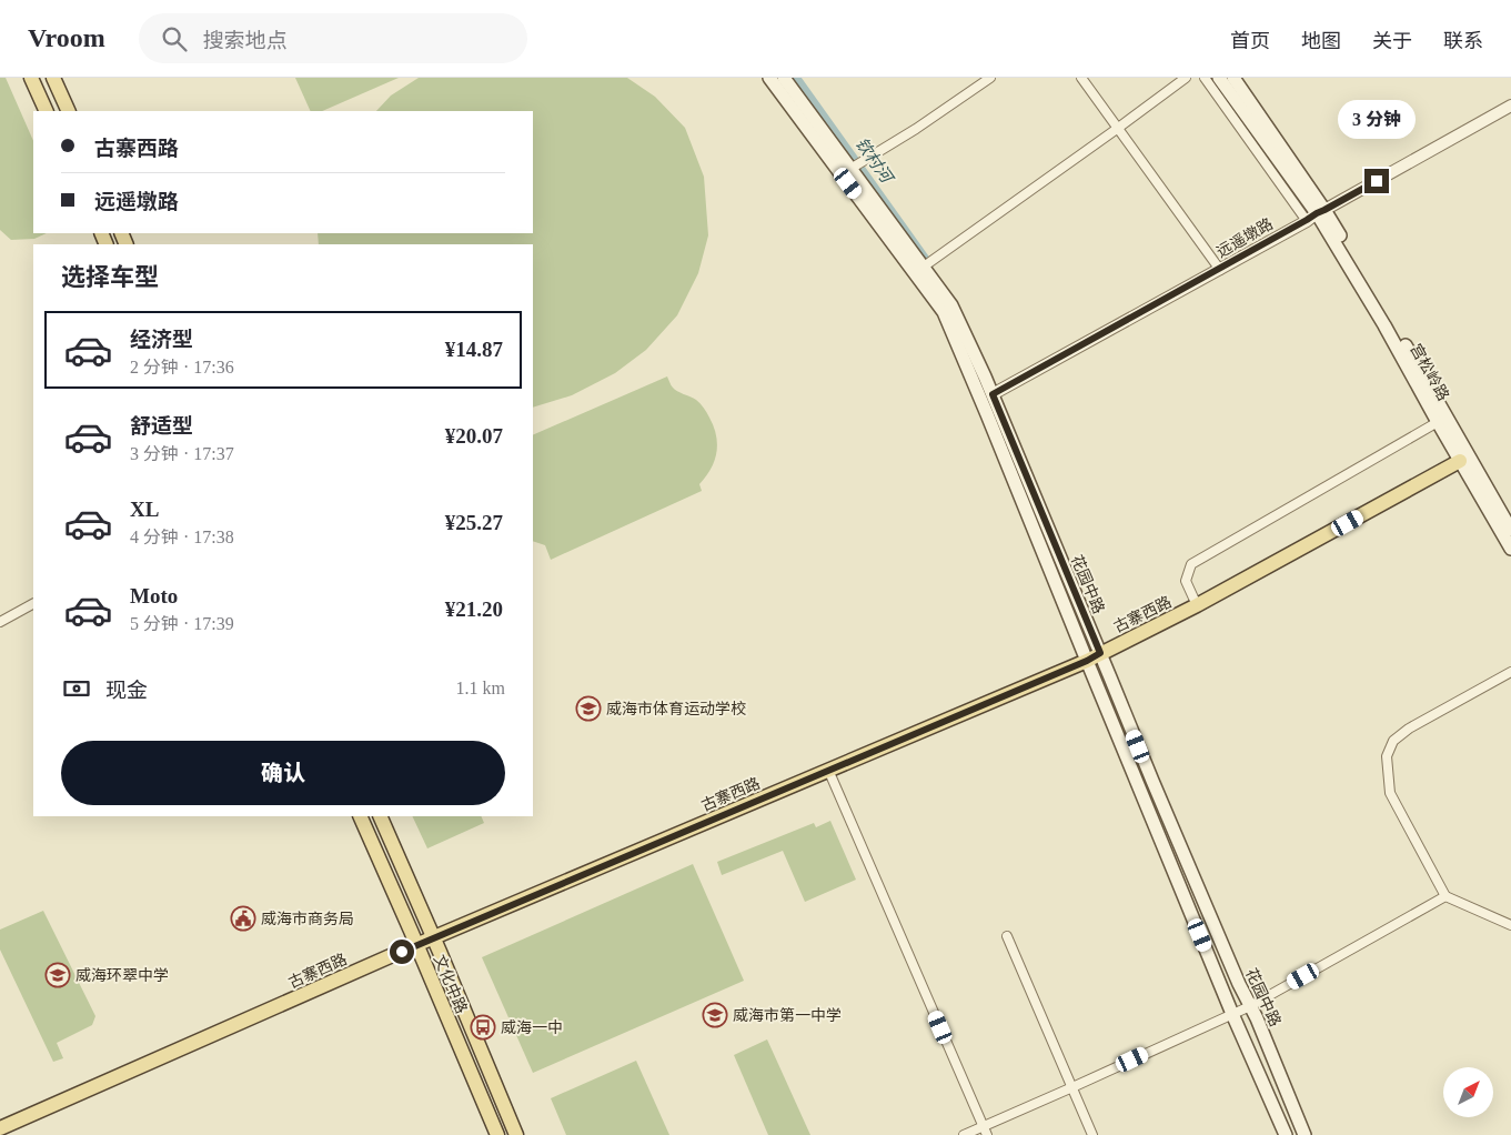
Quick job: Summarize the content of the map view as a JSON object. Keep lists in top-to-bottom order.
{
  "streets": {
    "main road": [
      "宫松岭路",
      "花园中路",
      "古寨西路",
      "文化中路"
    ],
    "street": ["远遥墩路"]
  },
  "crossings": [
    ["远遥墩路", "宫松岭路"],
    ["远遥墩路", "花园中路"],
    ["宫松岭路", "古寨西路"],
    ["花园中路", "古寨西路"],
    ["古寨西路", "文化中路"]
  ],
  "water": ["钦村河"],
  "places": {
    "school or university": ["威海市体育运动学校", "威海环翠中学", "威海市第一中学"],
    "public building": ["威海市商务局"],
    "bus stop": ["威海一中"]
  },
  "north": "top right",
  "page": {
    "header": "Vroom",
    "search": "搜索地点",
    "nav": [
      "首页",
      "地图",
      "关于",
      "联系"
    ],
    "bubble": "3 分钟",
    "banner": ["古寨西路", "远遥墩路"],
    "heading": "选择车型",
    "list": [
      {
        "name": "经济型",
        "note": "2 分钟 · 17:36",
        "value": "¥14.87"
      },
      {
        "name": "舒适型",
        "note": "3 分钟 · 17:37",
        "value": "¥20.07"
      },
      {
        "name": "XL",
        "note": "4 分钟 · 17:38",
        "value": "¥25.27"
      },
      {
        "name": "Moto",
        "note": "5 分钟 · 17:39",
        "value": "¥21.20"
      }
    ],
    "pay": ["现金", "1.1 km"],
    "buttons": "确认"
  }
}
